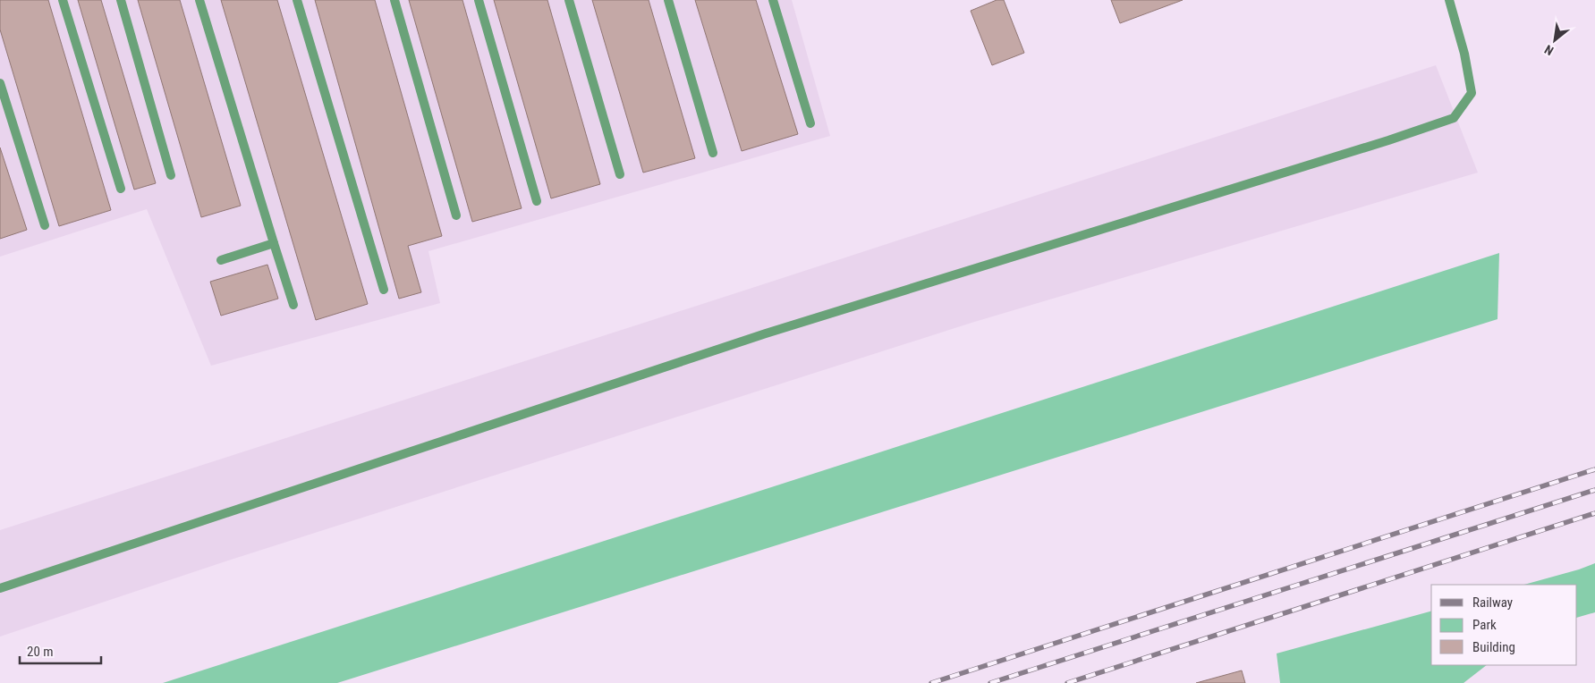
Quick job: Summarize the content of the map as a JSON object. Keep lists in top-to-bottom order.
{
  "legend": ["Railway", "Park", "Building"],
  "scale_bar": "20 m",
  "north": "bottom left"
}
